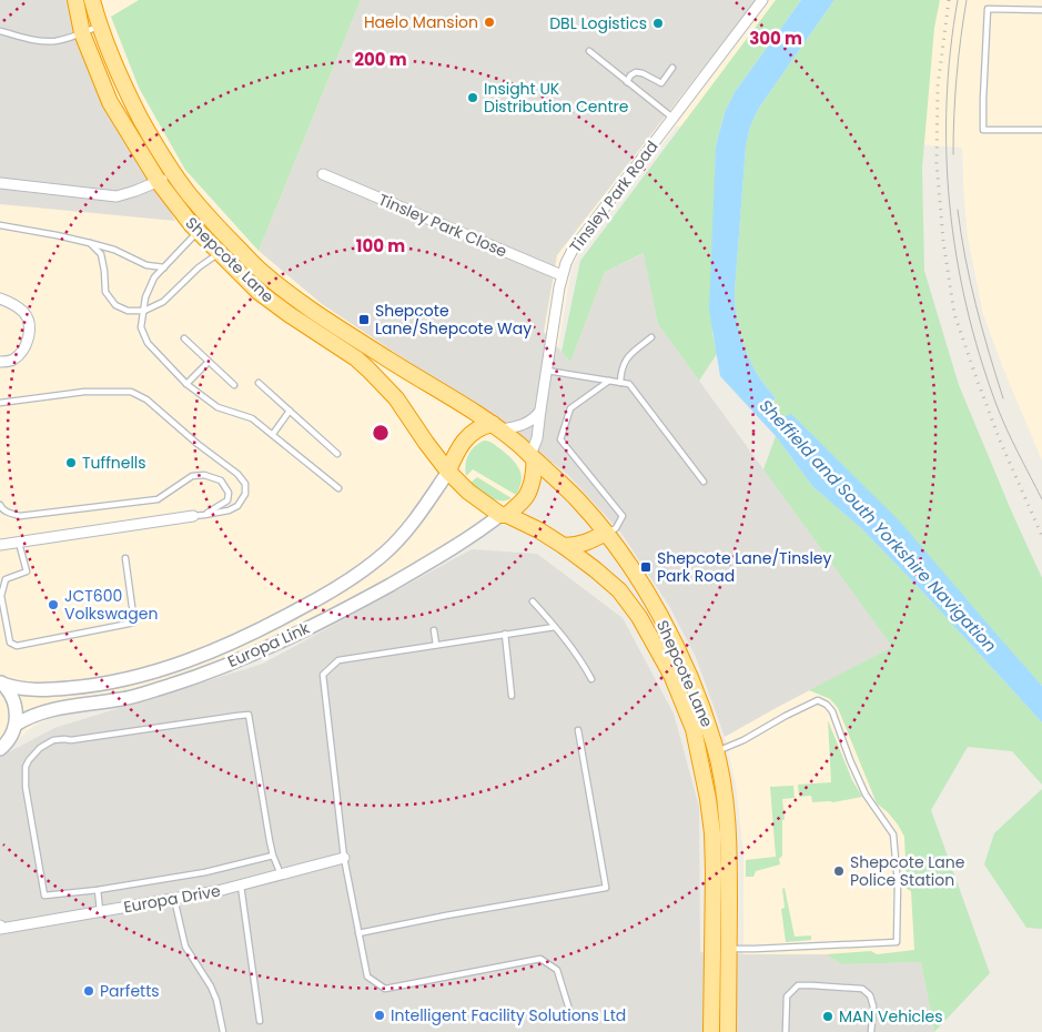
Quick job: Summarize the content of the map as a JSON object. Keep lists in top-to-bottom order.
{
  "streets": {
    "highway": ["Shepcote Lane"],
    "street": [
      "Tinsley Park Road",
      "Tinsley Park Close",
      "Europa Link",
      "Europa Drive"
    ]
  },
  "crossings": [
    ["Tinsley Park Road", "Tinsley Park Close"],
    ["Tinsley Park Road", "Shepcote Lane"],
    ["Tinsley Park Road", "Europa Link"],
    ["Shepcote Lane", "Europa Link"]
  ],
  "water": ["Sheffield and South Yorkshire Navigation"],
  "places": {
    "other": [
      "Haelo Mansion",
      "DBL Logistics",
      "Insight UK Distribution Centre",
      "Tuffnells",
      "JCT600 Volkswagen",
      "Shepcote Lane Police Station",
      "Parfetts",
      "Intelligent Facility Solutions Ltd",
      "MAN Vehicles"
    ],
    "transit": ["Shepcote Lane/Shepcote Way", "Shepcote Lane/Tinsley Park Road"]
  },
  "rings": ["300 m", "200 m", "100 m"]
}
